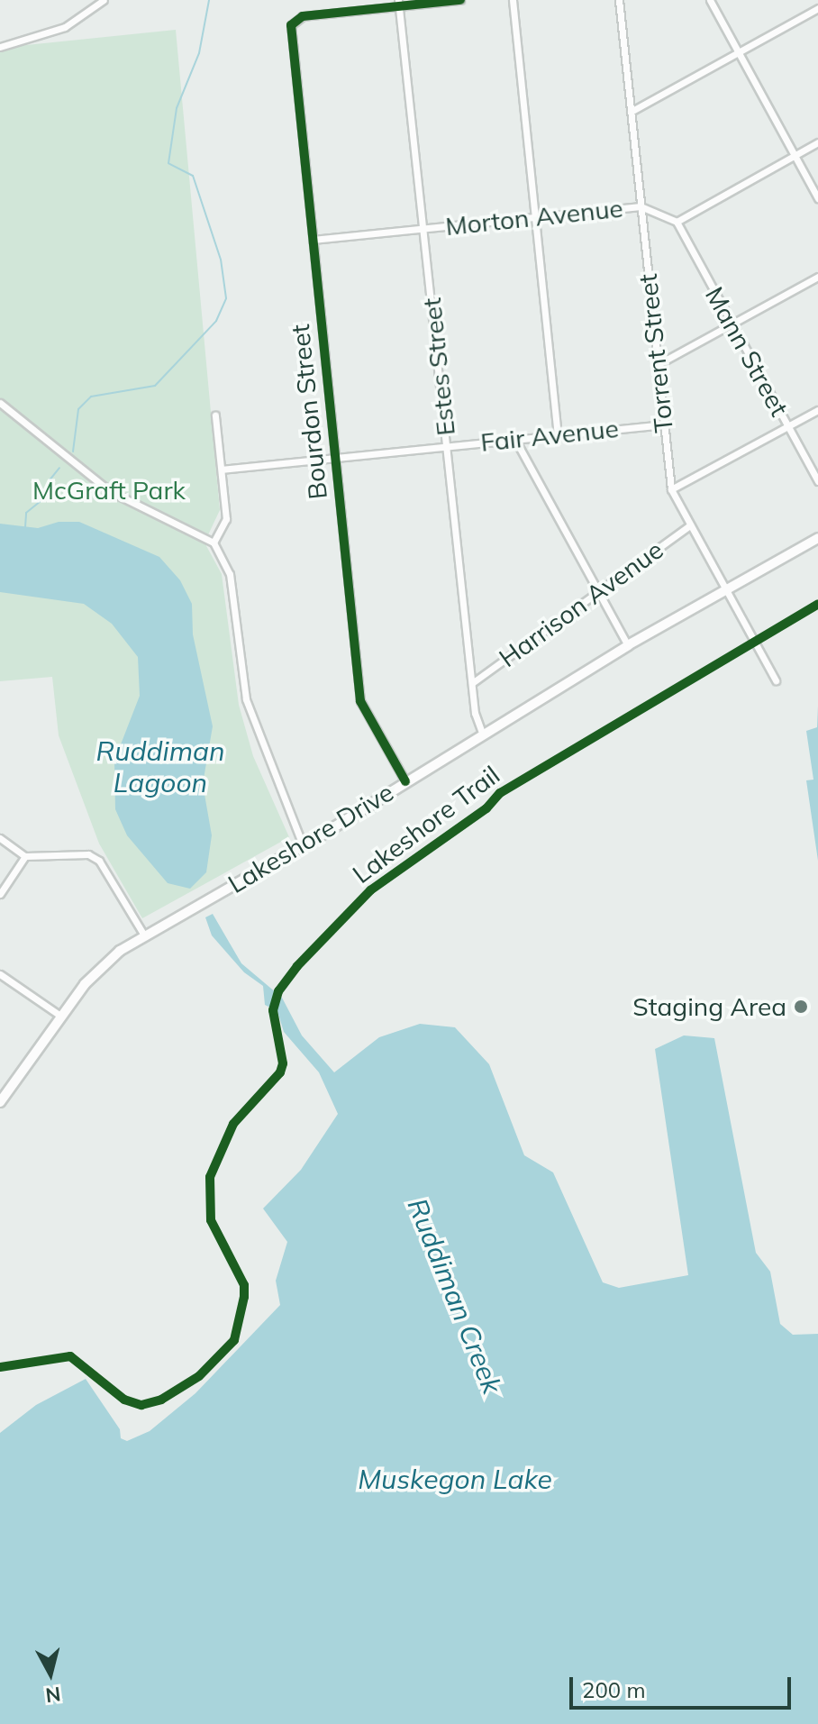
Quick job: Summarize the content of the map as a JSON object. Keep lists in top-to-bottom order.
{
  "streets": {
    "main road": ["Lakeshore Drive"],
    "street": [
      "Morton Avenue",
      "Mann Street",
      "Torrent Street",
      "Estes Street",
      "Bourdon Street",
      "Fair Avenue",
      "Harrison Avenue"
    ],
    "cycle path": ["Lakeshore Trail"]
  },
  "crossings": [
    ["Morton Avenue", "Mann Street"],
    ["Morton Avenue", "Torrent Street"],
    ["Morton Avenue", "Estes Street"],
    ["Morton Avenue", "Bourdon Street"],
    ["Torrent Street", "Fair Avenue"],
    ["Torrent Street", "Harrison Avenue"],
    ["Torrent Street", "Lakeshore Drive"],
    ["Estes Street", "Bourdon Street"],
    ["Estes Street", "Fair Avenue"],
    ["Estes Street", "Harrison Avenue"],
    ["Estes Street", "Lakeshore Drive"],
    ["Bourdon Street", "Fair Avenue"],
    ["Bourdon Street", "Lakeshore Drive"]
  ],
  "water": ["Ruddiman Lagoon", "Ruddiman Creek", "Muskegon Lake"],
  "parks": ["McGraft Park"],
  "places": ["Staging Area"],
  "scale_bar": "200 m",
  "north": "bottom"
}
